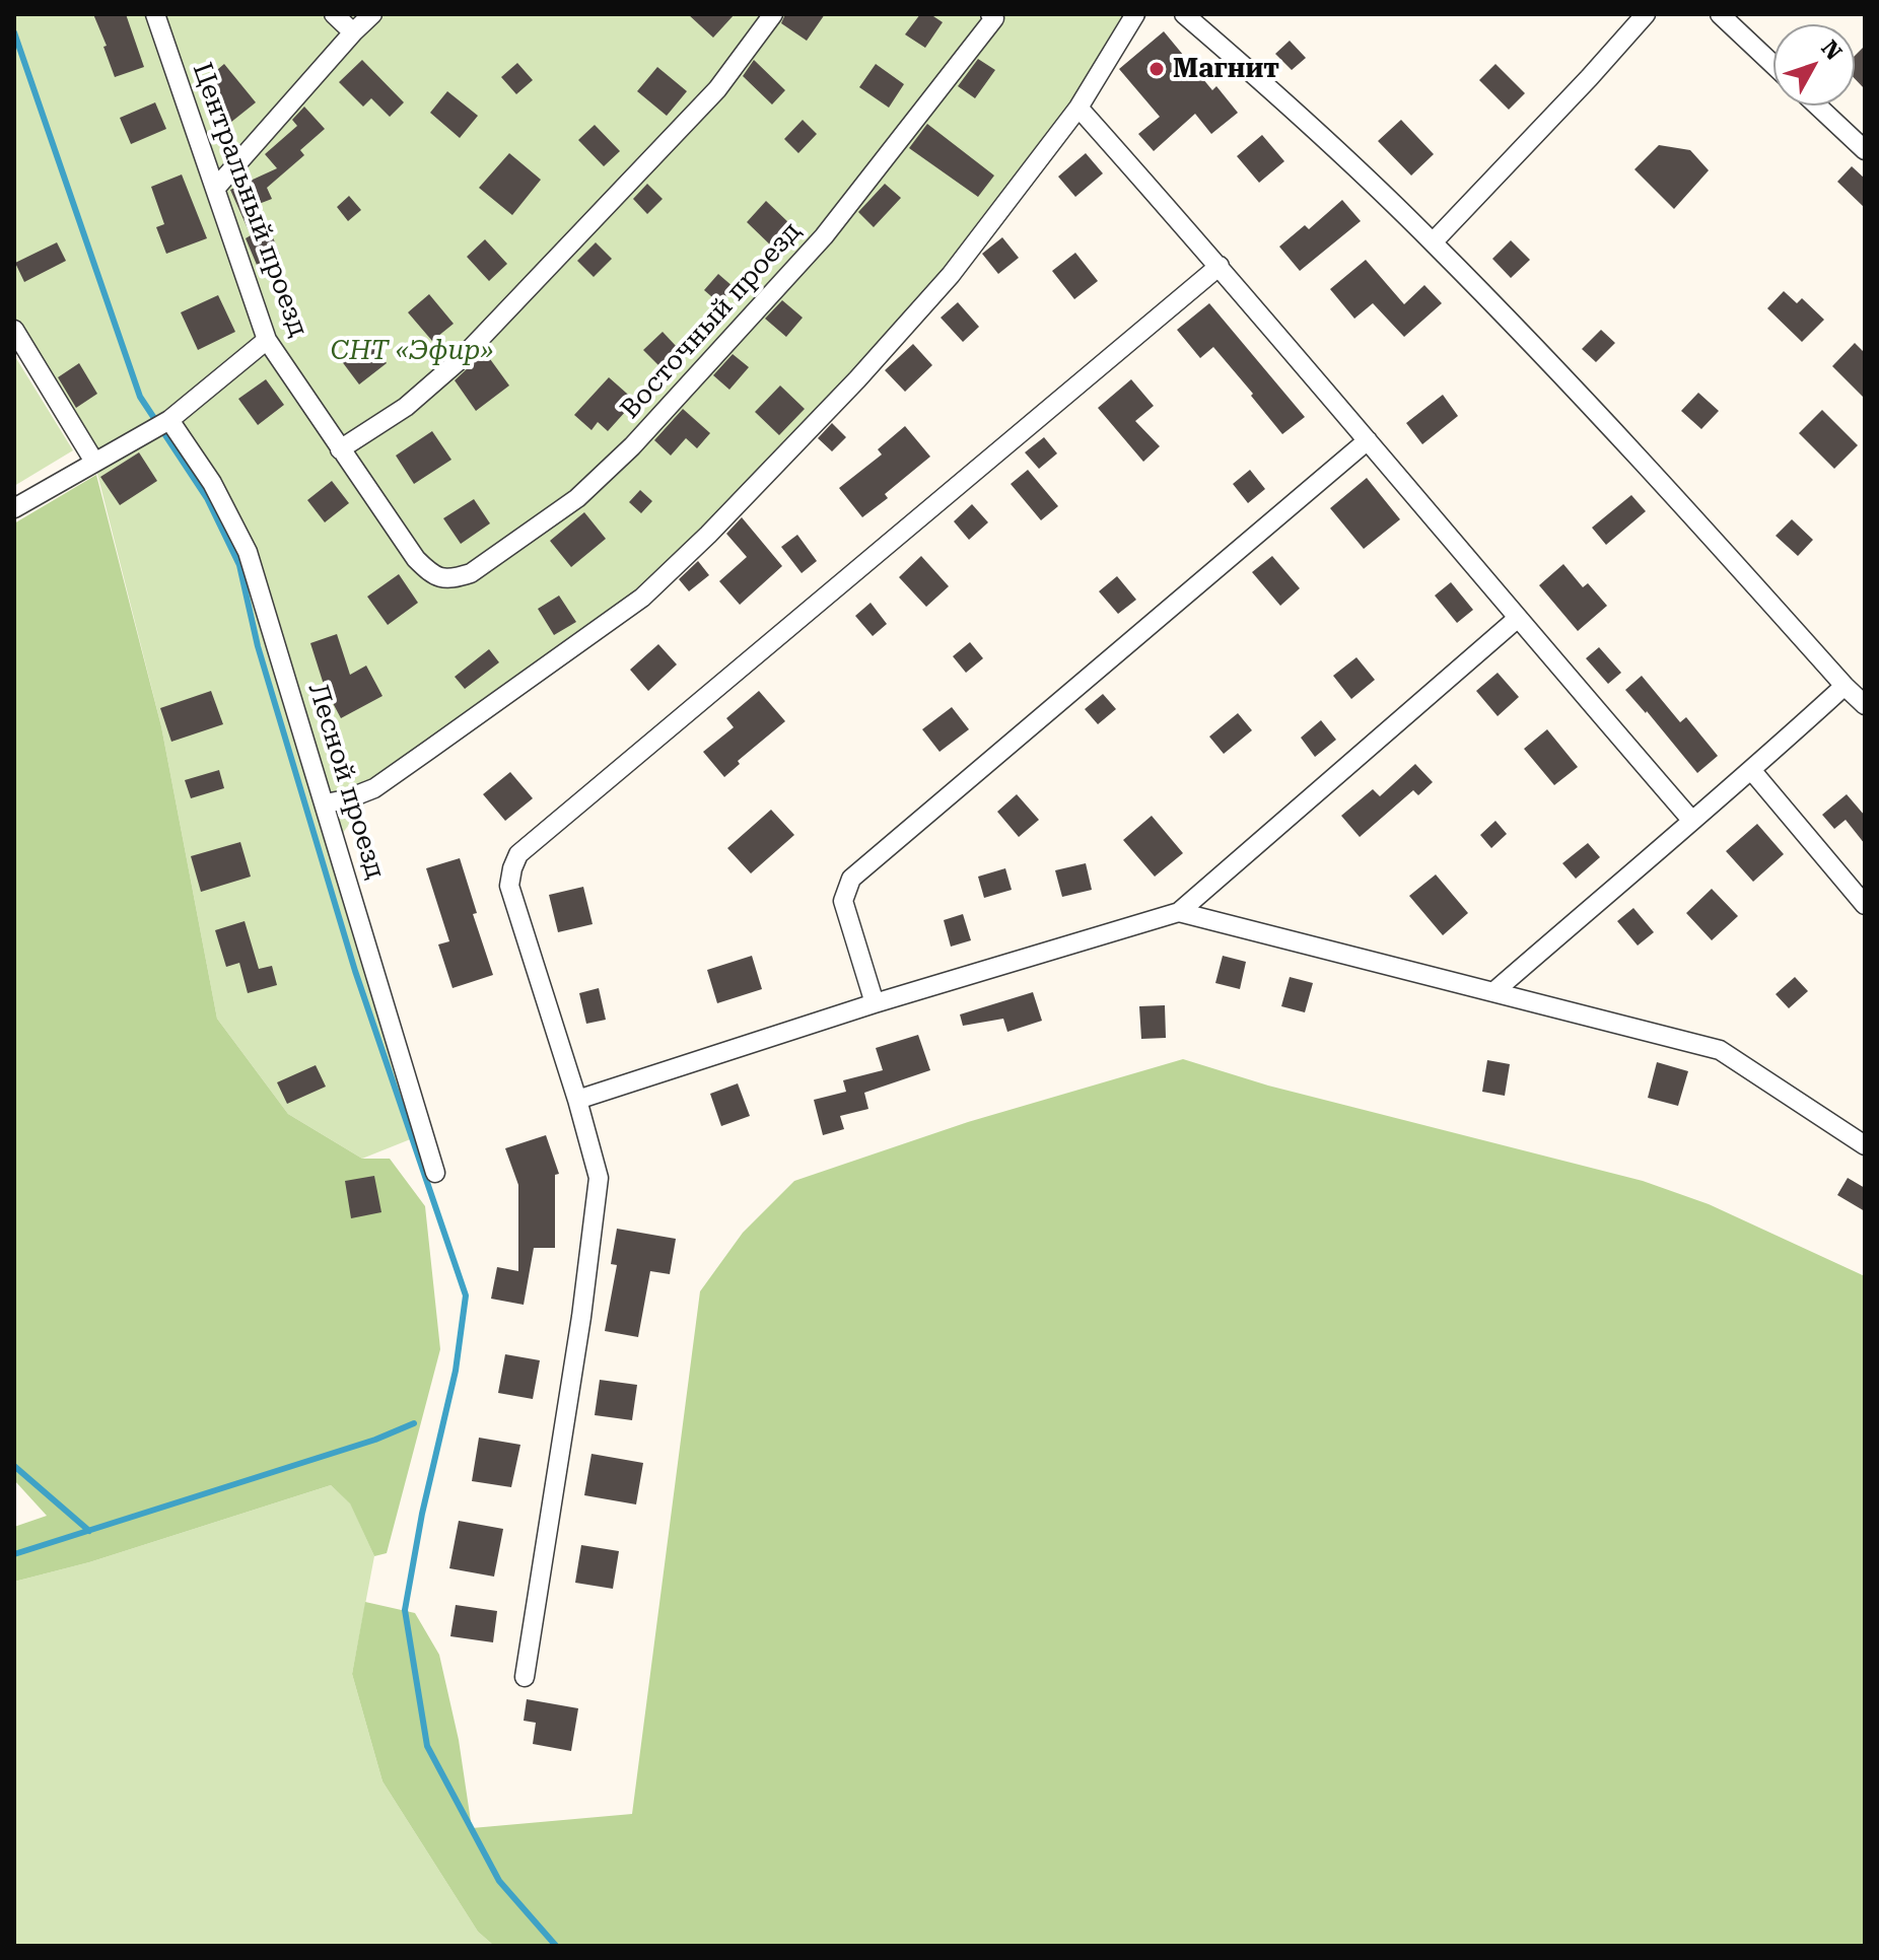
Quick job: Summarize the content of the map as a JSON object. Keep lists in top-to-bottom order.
{
  "streets": {
    "street": ["Центральный проезд", "Восточный проезд", "Лесной проезд"]
  },
  "crossings": [
    ["Центральный проезд", "Восточный проезд"]
  ],
  "parks": ["СНТ «Эфир»"],
  "places": ["Магнит"],
  "north": "top right"
}
